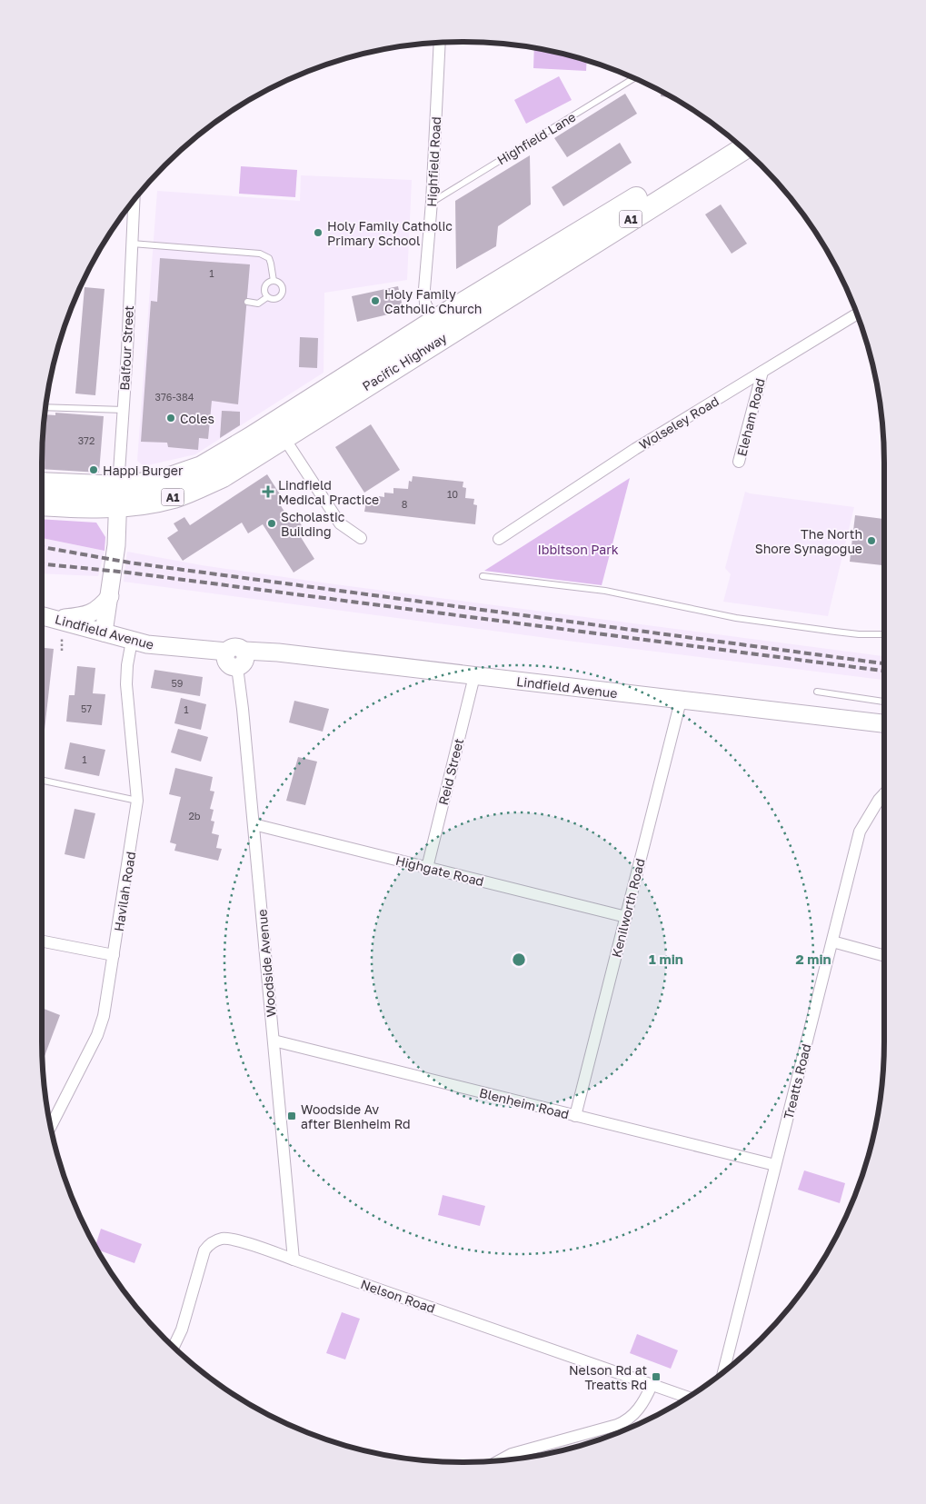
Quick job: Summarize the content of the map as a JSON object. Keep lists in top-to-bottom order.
{
  "streets": {
    "highway": ["A1", "Pacific Highway"],
    "street": [
      "Highfield Road",
      "Balfour Street",
      "Eleham Road",
      "Wolseley Road",
      "Lindfield Avenue",
      "Reid Street",
      "Highgate Road",
      "Havilah Road",
      "Kenilworth Road",
      "Woodside Avenue",
      "Treatts Road",
      "Blenheim Road",
      "Nelson Road"
    ],
    "lane": ["Highfield Lane"]
  },
  "crossings": [
    ["Highfield Lane", "Highfield Road"],
    ["Highfield Road", "Pacific Highway"],
    ["Balfour Street", "Pacific Highway"],
    ["Eleham Road", "Wolseley Road"],
    ["Lindfield Avenue", "Reid Street"],
    ["Lindfield Avenue", "Havilah Road"],
    ["Lindfield Avenue", "Kenilworth Road"],
    ["Lindfield Avenue", "Woodside Avenue"],
    ["Reid Street", "Highgate Road"],
    ["Highgate Road", "Kenilworth Road"],
    ["Highgate Road", "Woodside Avenue"],
    ["Kenilworth Road", "Blenheim Road"],
    ["Woodside Avenue", "Blenheim Road"],
    ["Woodside Avenue", "Nelson Road"],
    ["Treatts Road", "Blenheim Road"]
  ],
  "parks": ["Ibbitson Park"],
  "places": {
    "other": [
      "Holy Family Catholic Primary School",
      "Holy Family Catholic Church",
      "Coles",
      "Happi Burger",
      "Scholastic Building",
      "The North Shore Synagogue"
    ],
    "health": ["Lindfield Medical Practice"],
    "transit": ["Woodside Av after Blenheim Rd", "Nelson Rd at Treatts Rd"]
  },
  "house_numbers": [
    "1",
    "376-384",
    "372",
    "10",
    "8",
    "59",
    "57",
    "1",
    "1",
    "2b"
  ],
  "rings": ["1 min", "2 min"]
}
